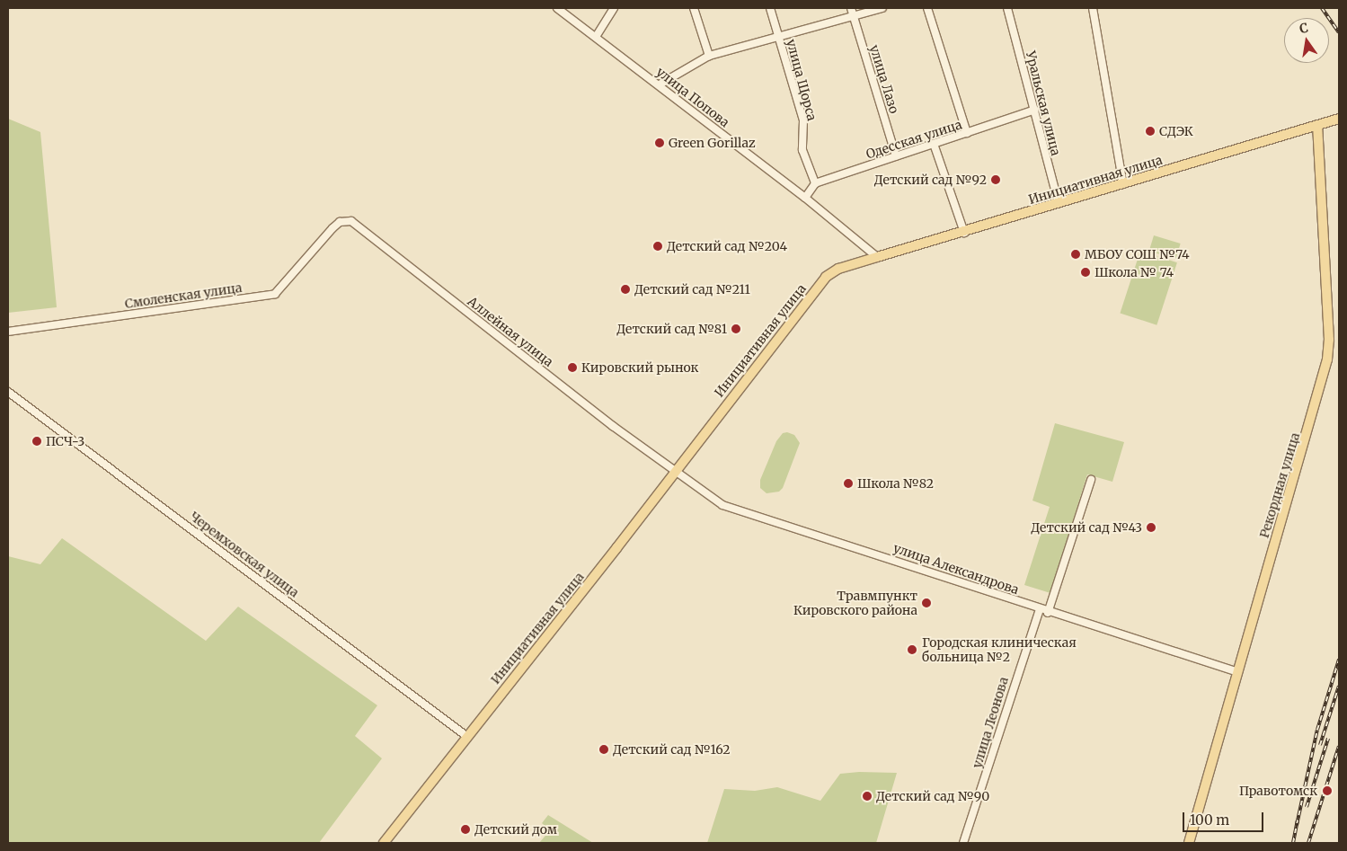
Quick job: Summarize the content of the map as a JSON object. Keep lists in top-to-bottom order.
{
  "streets": {
    "main road": ["Инициативная улица", "Рекордная улица"],
    "street": [
      "улица Лазо",
      "улица Щорса",
      "улица Попова",
      "Уральская улица",
      "Одесская улица",
      "Смоленская улица",
      "Аллейная улица",
      "Черемховская улица",
      "улица Александрова",
      "улица Леонова"
    ]
  },
  "crossings": [
    ["улица Лазо", "Одесская улица"],
    ["улица Щорса", "Одесская улица"],
    ["улица Попова", "Инициативная улица"],
    ["Уральская улица", "Одесская улица"],
    ["Уральская улица", "Инициативная улица"],
    ["Инициативная улица", "Аллейная улица"],
    ["Инициативная улица", "Рекордная улица"],
    ["Инициативная улица", "Черемховская улица"],
    ["Инициативная улица", "улица Александрова"],
    ["Смоленская улица", "Аллейная улица"],
    ["Аллейная улица", "улица Александрова"],
    ["Рекордная улица", "улица Александрова"],
    ["улица Александрова", "улица Леонова"]
  ],
  "places": [
    "СДЭК",
    "Green Gorillaz",
    "Детский сад №92",
    "Детский сад №204",
    "МБОУ СОШ №74",
    "Школа № 74",
    "Детский сад №211",
    "Детский сад №81",
    "Кировский рынок",
    "ПСЧ-3",
    "Школа №82",
    "Детский сад №43",
    "Травмпункт Кировского района",
    "Городская клиническая больница №2",
    "Детский сад №162",
    "Правотомск",
    "Детский сад №90",
    "Детский дом"
  ],
  "scale_bar": "100 m",
  "north": "top"
}
